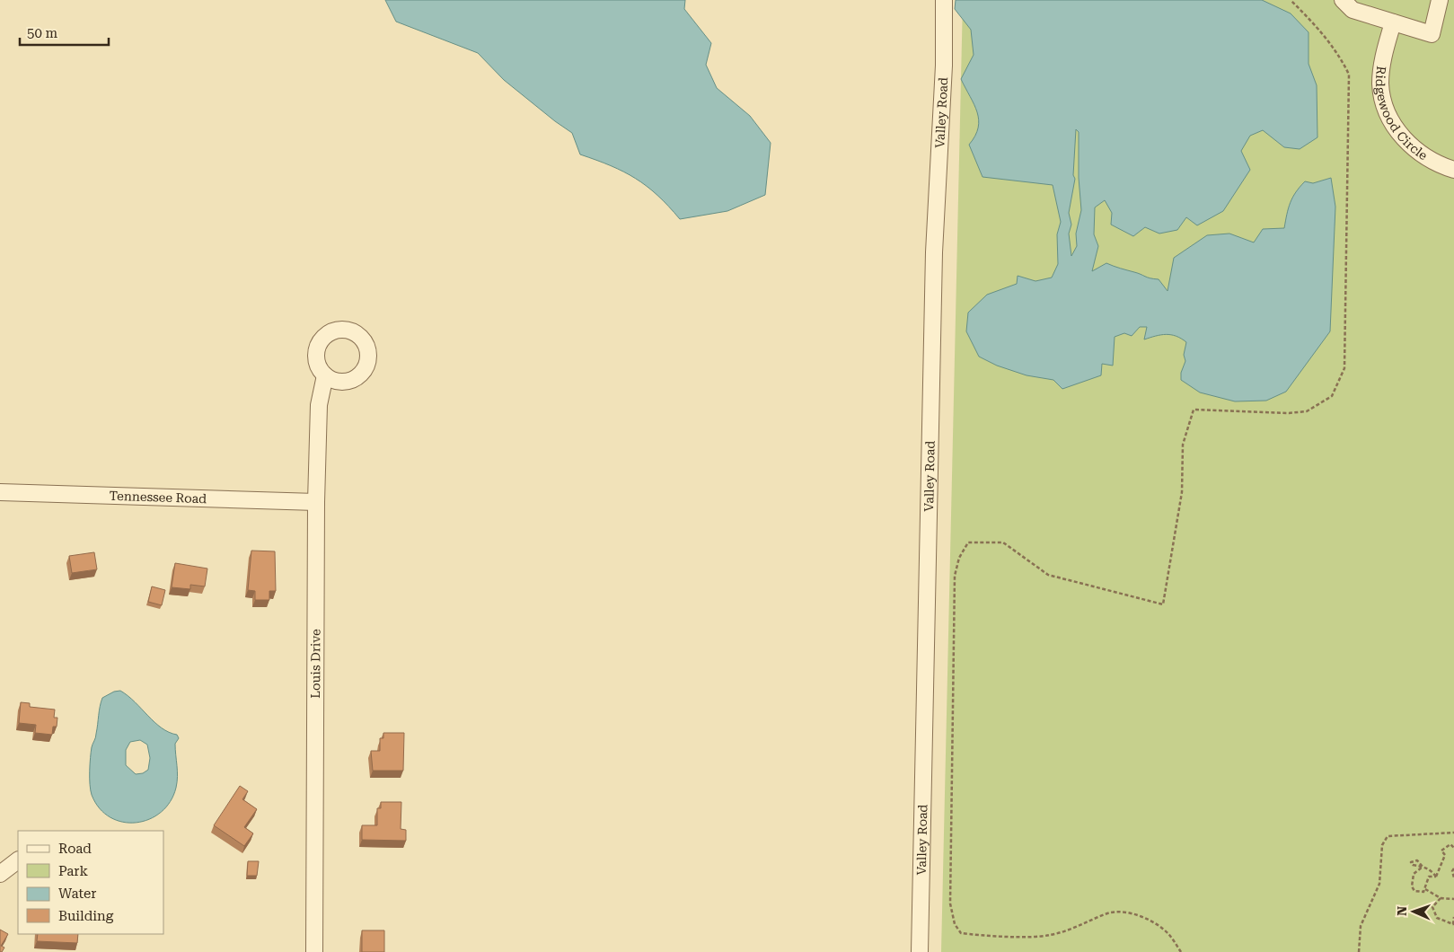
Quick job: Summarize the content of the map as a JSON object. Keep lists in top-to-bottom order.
{
  "streets": {
    "street": [
      "Ridgewood Circle",
      "Valley Road",
      "Tennessee Road",
      "Louis Drive"
    ]
  },
  "crossings": [
    ["Tennessee Road", "Louis Drive"]
  ],
  "legend": [
    "Road",
    "Park",
    "Water",
    "Building"
  ],
  "scale_bar": "50 m",
  "north": "left"
}
